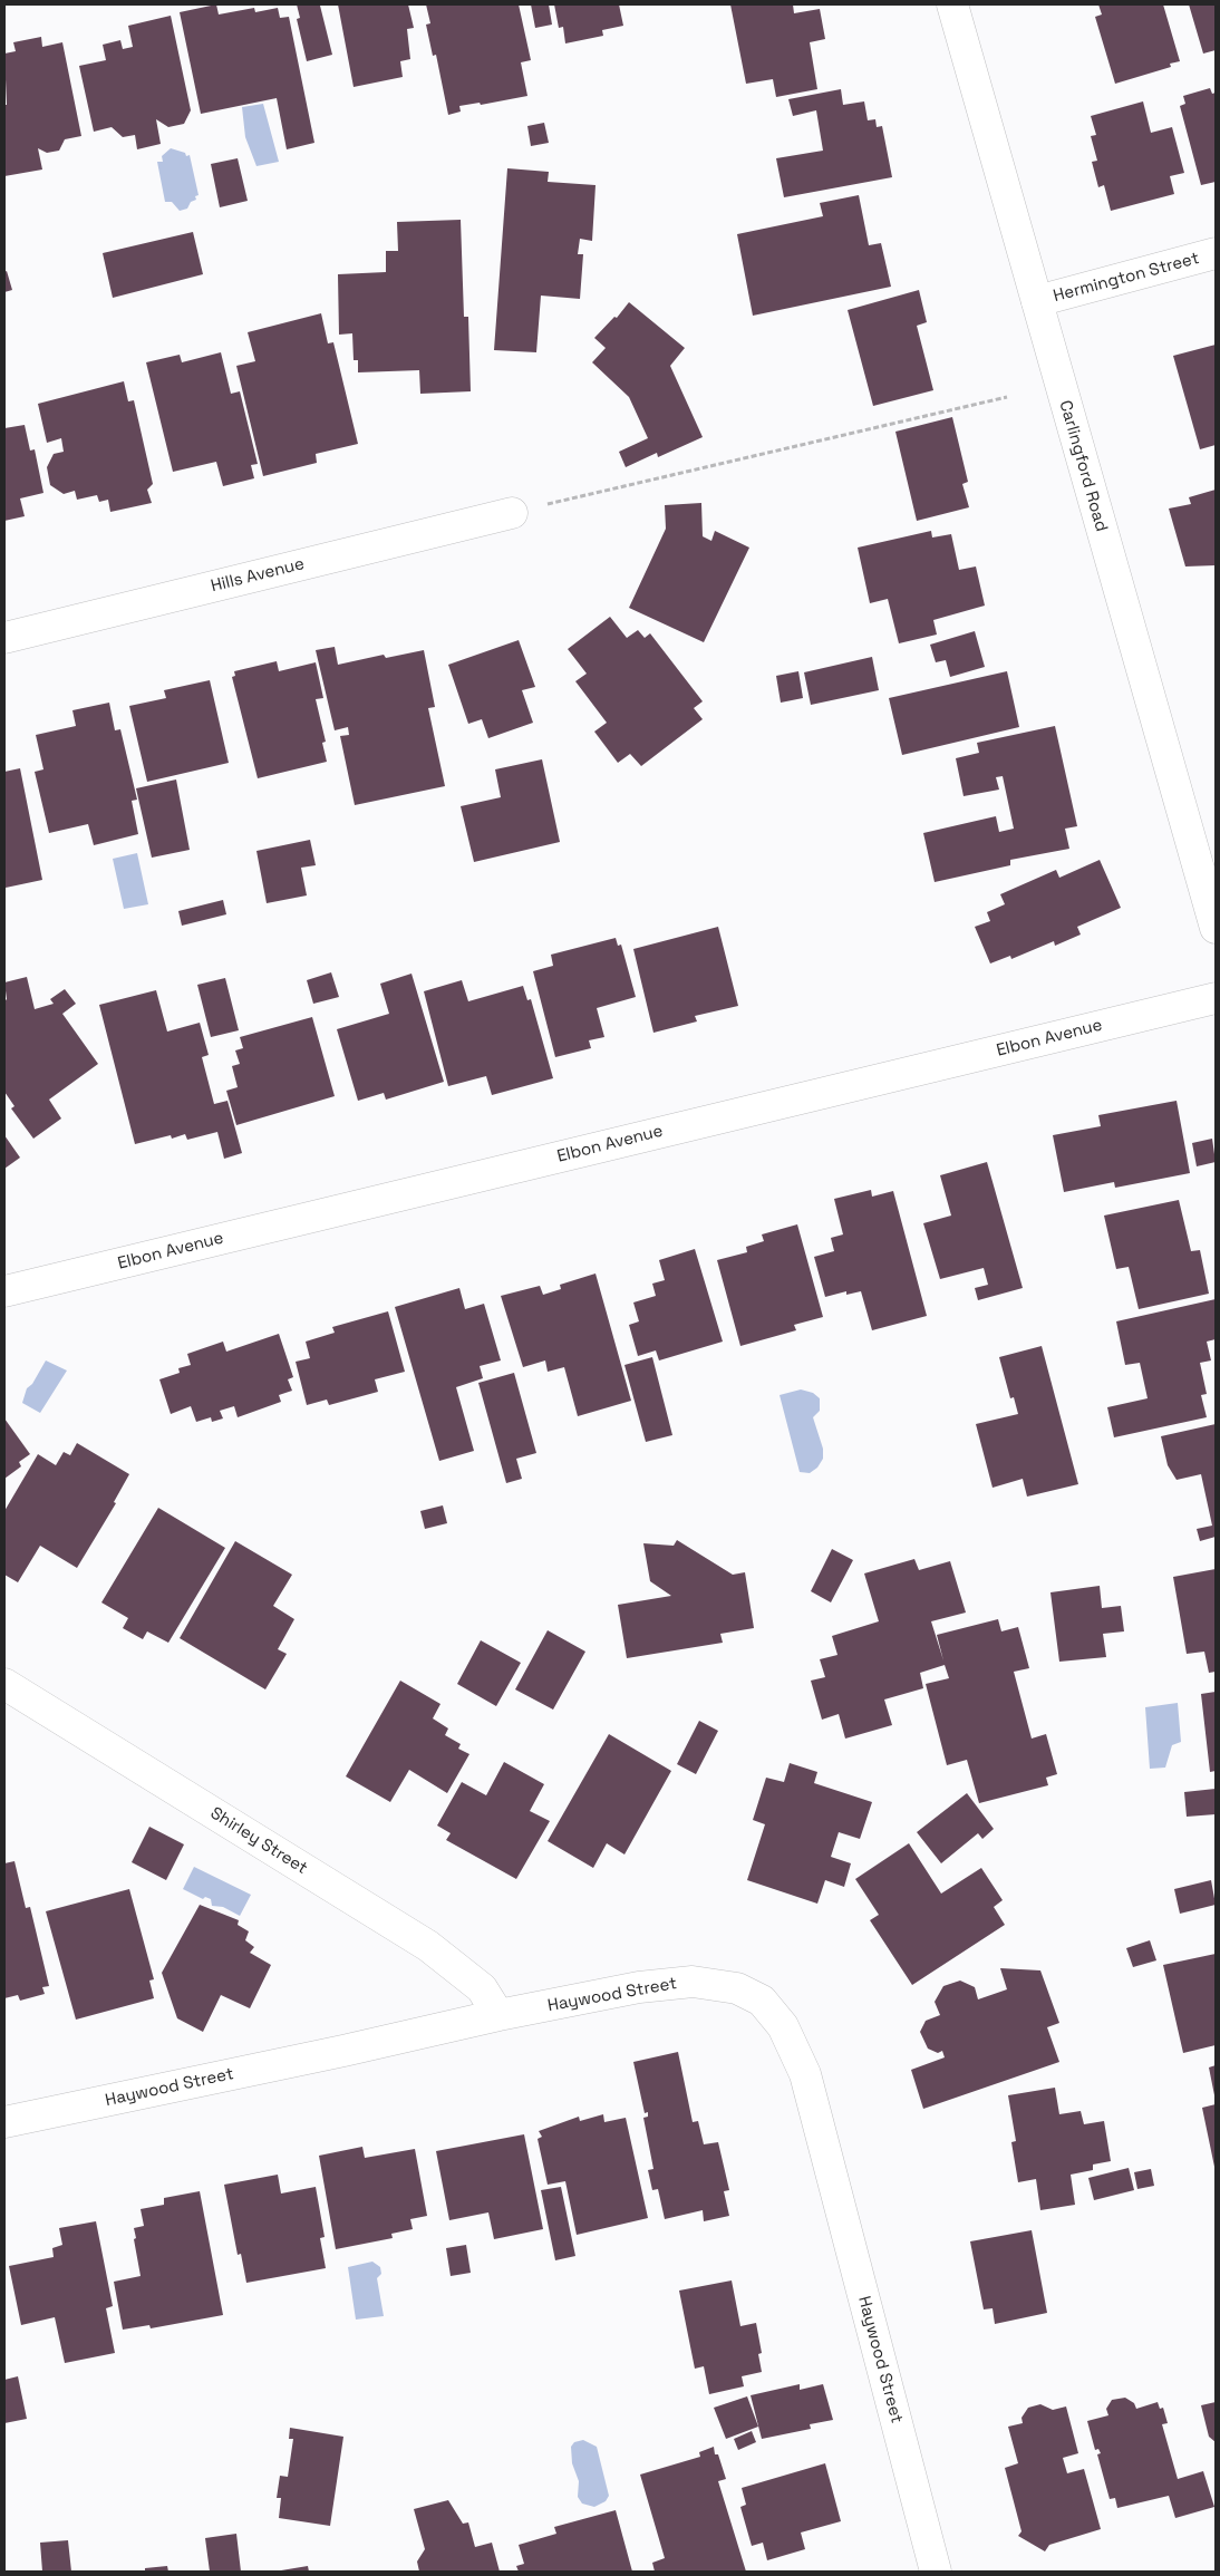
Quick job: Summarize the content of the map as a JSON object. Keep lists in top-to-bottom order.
{
  "streets": {
    "street": [
      "Hermington Street",
      "Carlingford Road",
      "Hills Avenue",
      "Elbon Avenue",
      "Shirley Street",
      "Haywood Street"
    ]
  },
  "crossings": [
    ["Hermington Street", "Carlingford Road"],
    ["Shirley Street", "Haywood Street"]
  ]
}
